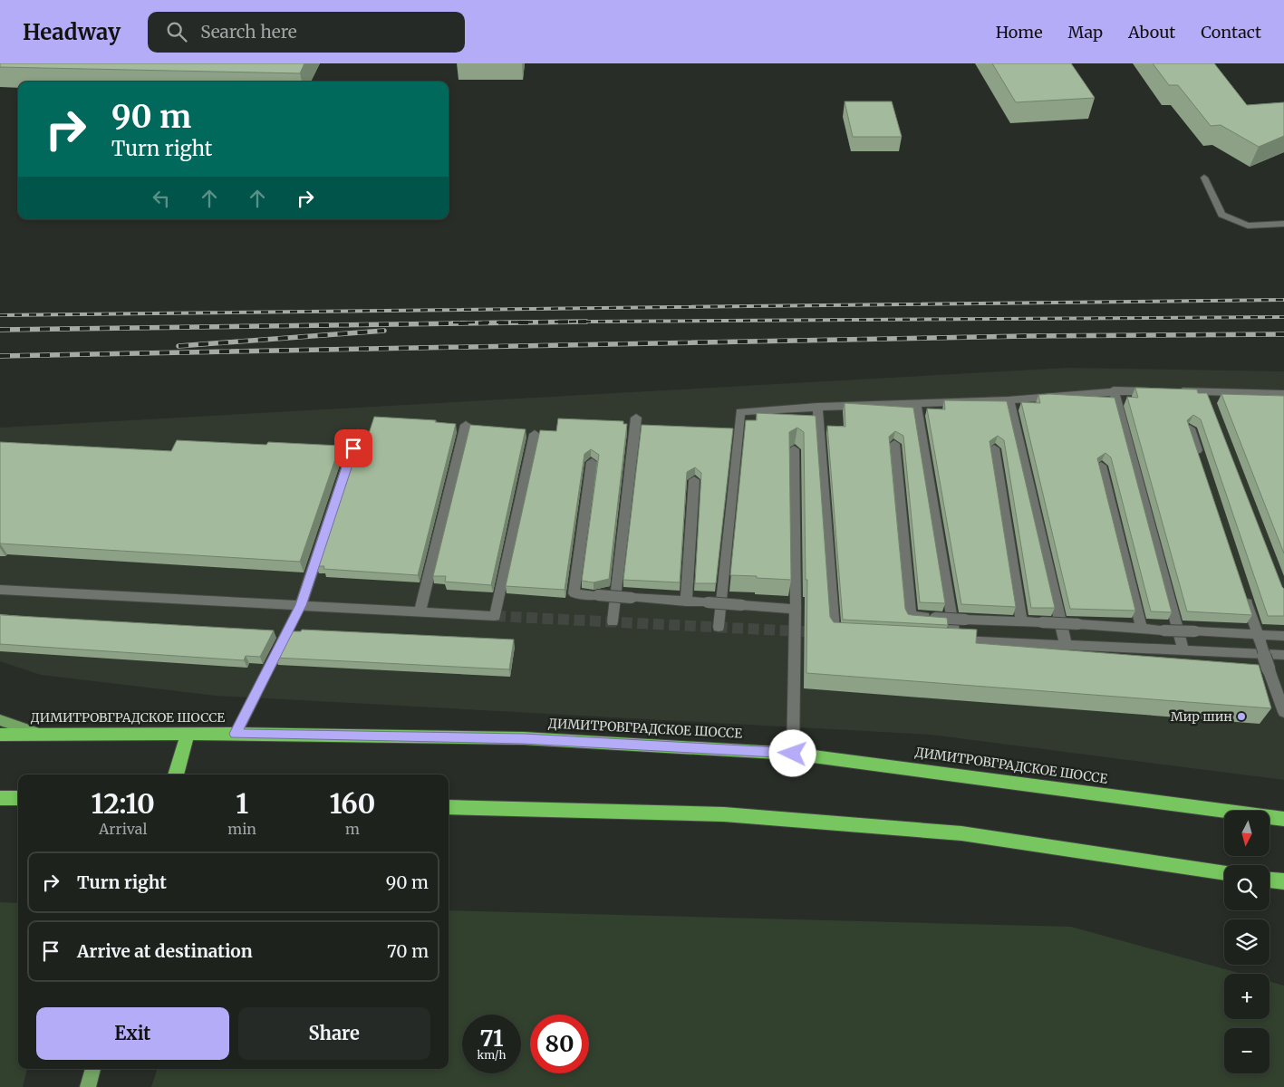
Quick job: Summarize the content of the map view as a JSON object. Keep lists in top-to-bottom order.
{
  "streets": {
    "highway": ["ДИМИТРОВГРАДСКОЕ ШОССЕ"]
  },
  "places": ["Мир шин"],
  "north": "bottom",
  "page": {
    "header": "Headway",
    "search": "Search here",
    "nav": [
      "Home",
      "Map",
      "About",
      "Contact"
    ],
    "turn": ["90 m", "Turn right"],
    "eta": [
      "12:10",
      "Arrival",
      "1",
      "min",
      "160",
      "m"
    ],
    "map_buttons": ["+", "−"],
    "list": [
      {
        "name": "Turn right",
        "value": "90 m"
      },
      {
        "name": "Arrive at destination",
        "value": "70 m"
      }
    ],
    "buttons": ["Exit", "Share"],
    "speed": "71 km/h",
    "limit": "80"
  }
}
